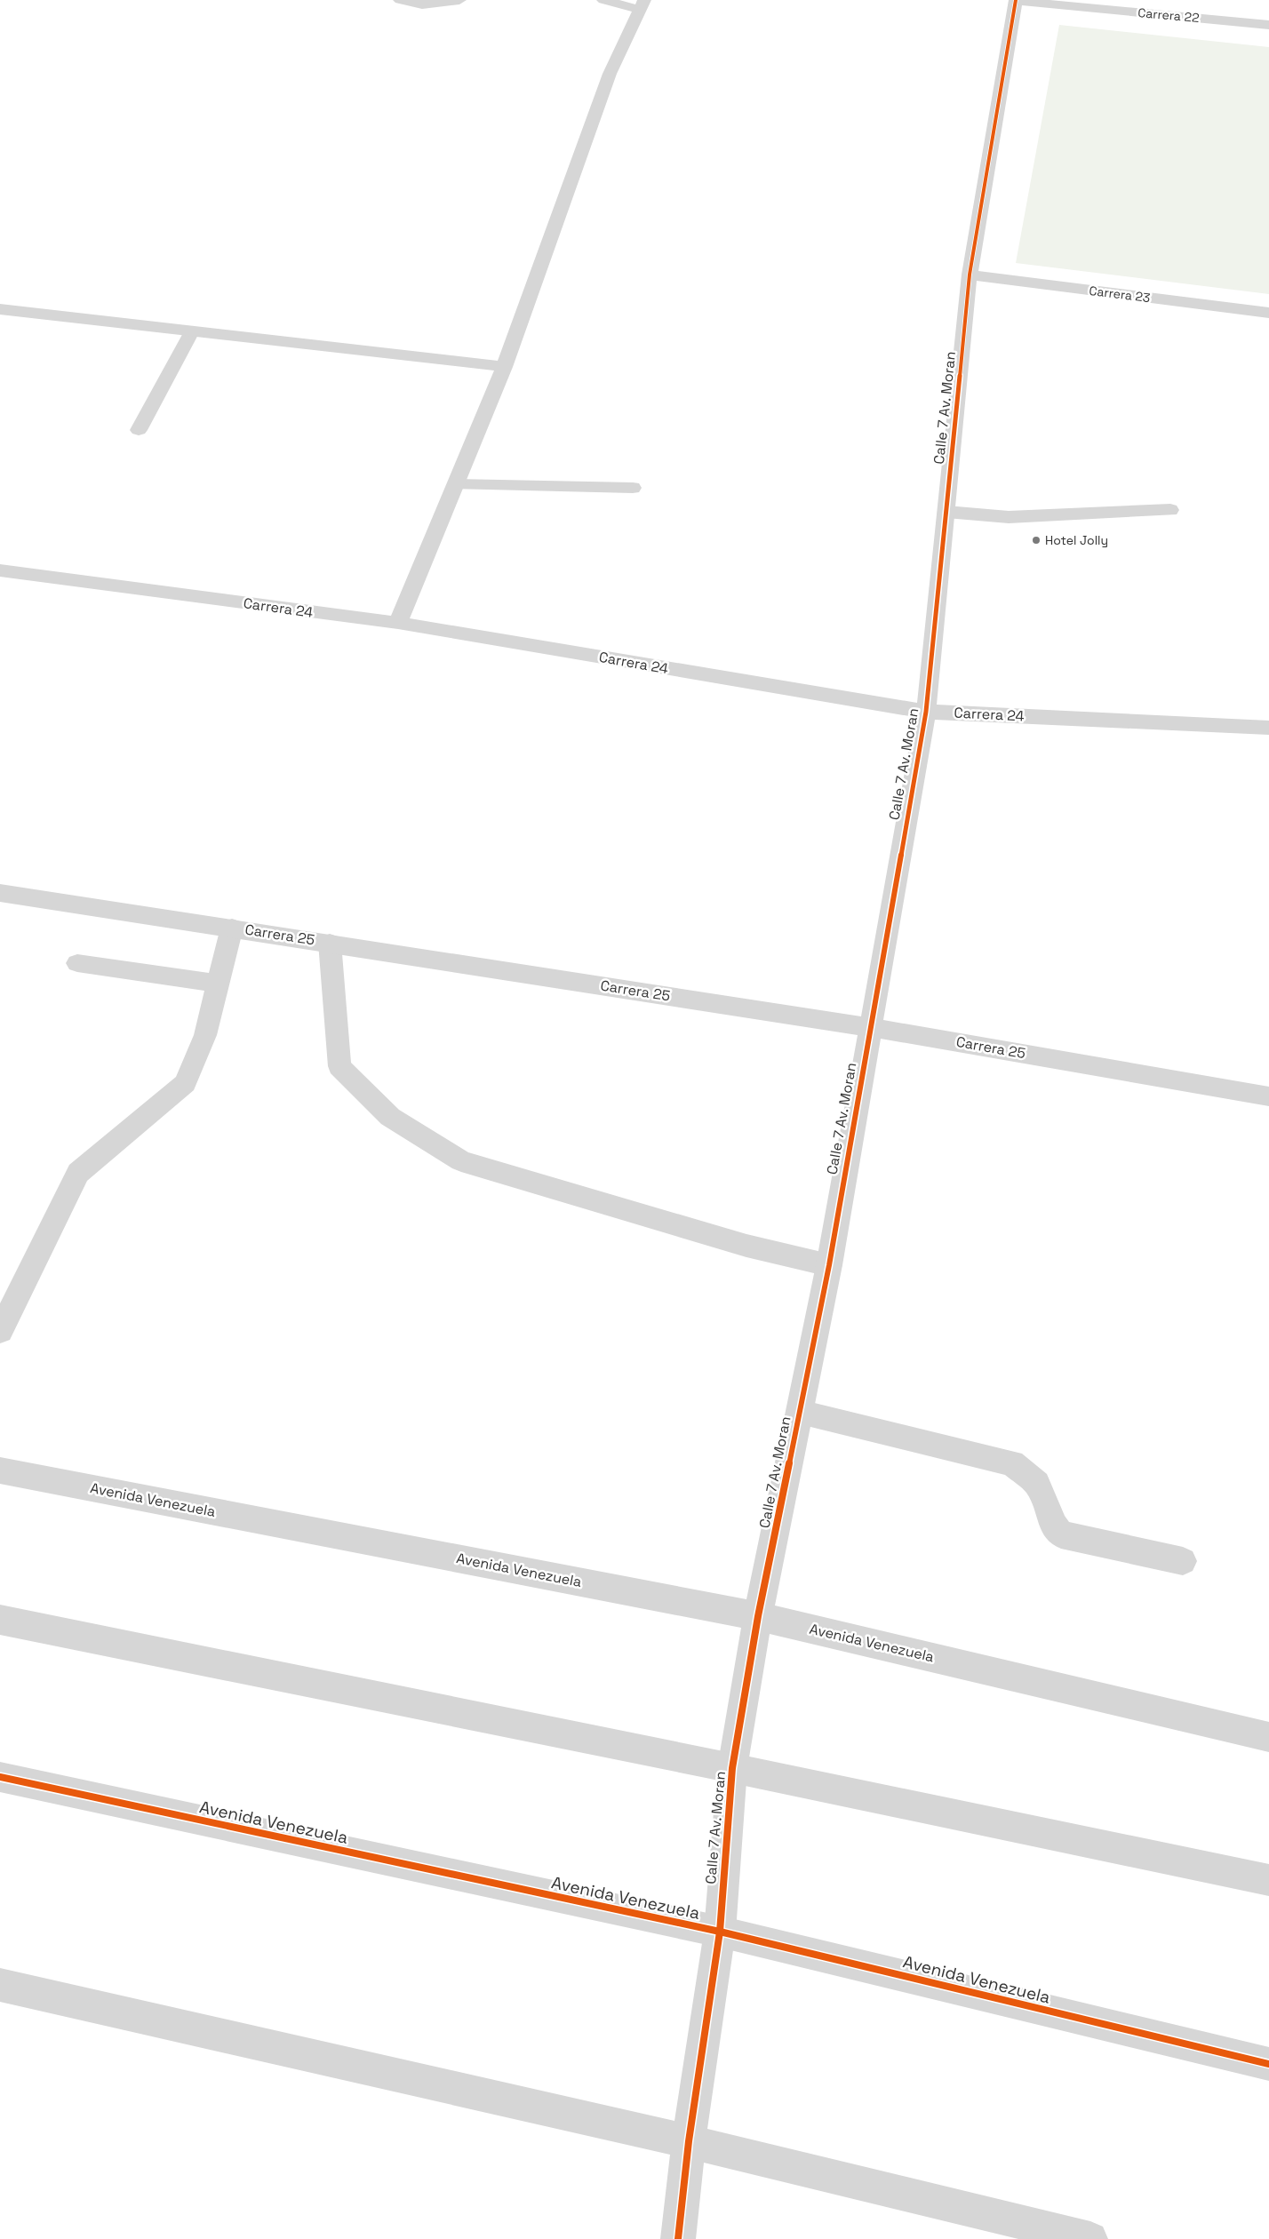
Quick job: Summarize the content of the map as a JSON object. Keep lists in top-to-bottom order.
{
  "streets": {
    "street": [
      "Carrera 22",
      "Carrera 23",
      "Calle 7 Av. Moran",
      "Carrera 24",
      "Carrera 25",
      "Avenida Venezuela"
    ]
  },
  "crossings": [
    ["Carrera 22", "Calle 7 Av. Moran"],
    ["Carrera 23", "Calle 7 Av. Moran"],
    ["Calle 7 Av. Moran", "Carrera 24"],
    ["Calle 7 Av. Moran", "Carrera 25"],
    ["Calle 7 Av. Moran", "Avenida Venezuela"]
  ],
  "places": ["Hotel Jolly"]
}
